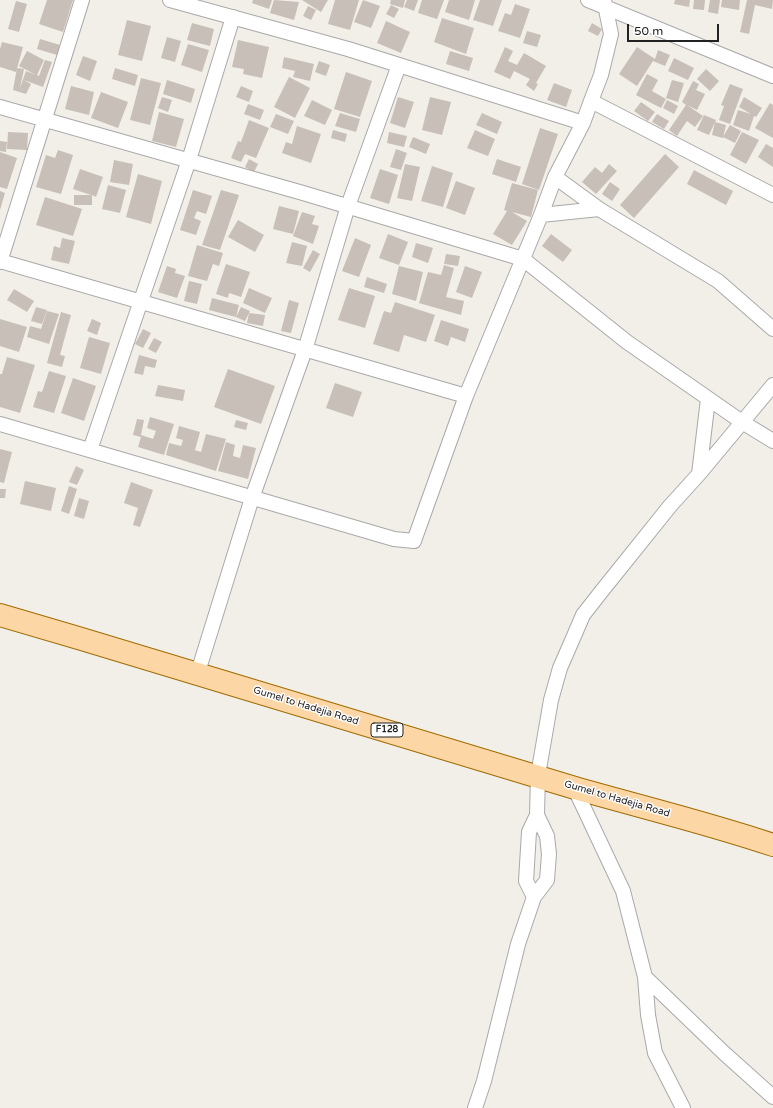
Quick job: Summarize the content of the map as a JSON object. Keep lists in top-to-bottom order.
{
  "streets": {
    "main road": ["Gumel to Hadejia Road", "F128"]
  },
  "scale_bar": "50 m"
}
